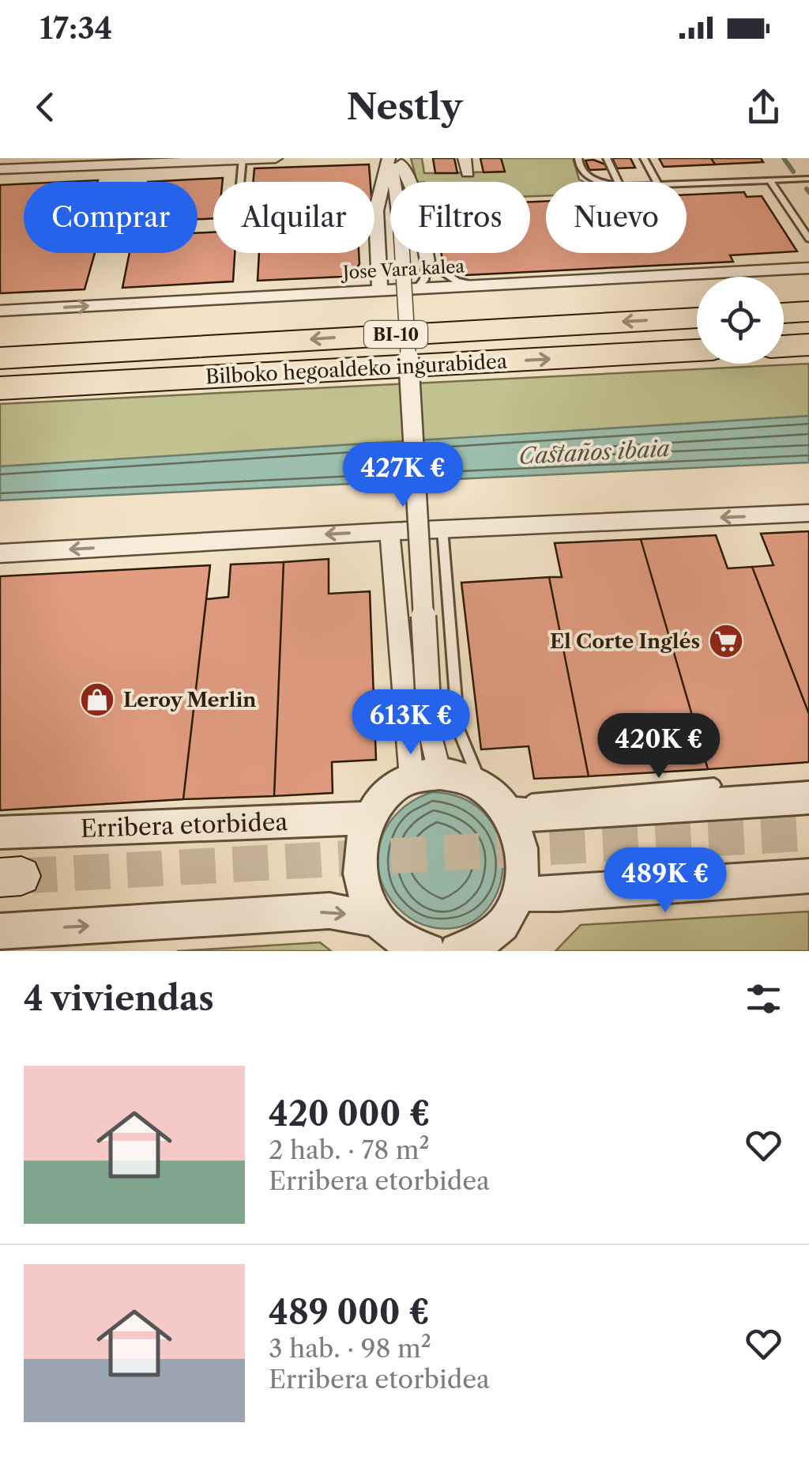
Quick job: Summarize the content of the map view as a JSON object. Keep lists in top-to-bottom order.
{
  "streets": {
    "highway": ["BI-10", "Bilboko hegoaldeko ingurabidea"],
    "street": ["Jose Vara kalea", "Erribera etorbidea"]
  },
  "water": ["Castaños ibaia"],
  "places": {
    "supermarket": ["El Corte Inglés"],
    "shop": ["Leroy Merlin"]
  },
  "page": {
    "status": "17:34",
    "header": "Nestly",
    "chip": [
      "Comprar",
      "Alquilar",
      "Filtros",
      "Nuevo"
    ],
    "price": [
      "427K €",
      "613K €",
      "420K €",
      "489K €"
    ],
    "heading": "4 viviendas",
    "list": [
      {
        "name": "420 000 €",
        "note": "2 hab. · 78 m² · Erribera etorbidea"
      },
      {
        "name": "489 000 €",
        "note": "3 hab. · 98 m² · Erribera etorbidea"
      }
    ]
  }
}
